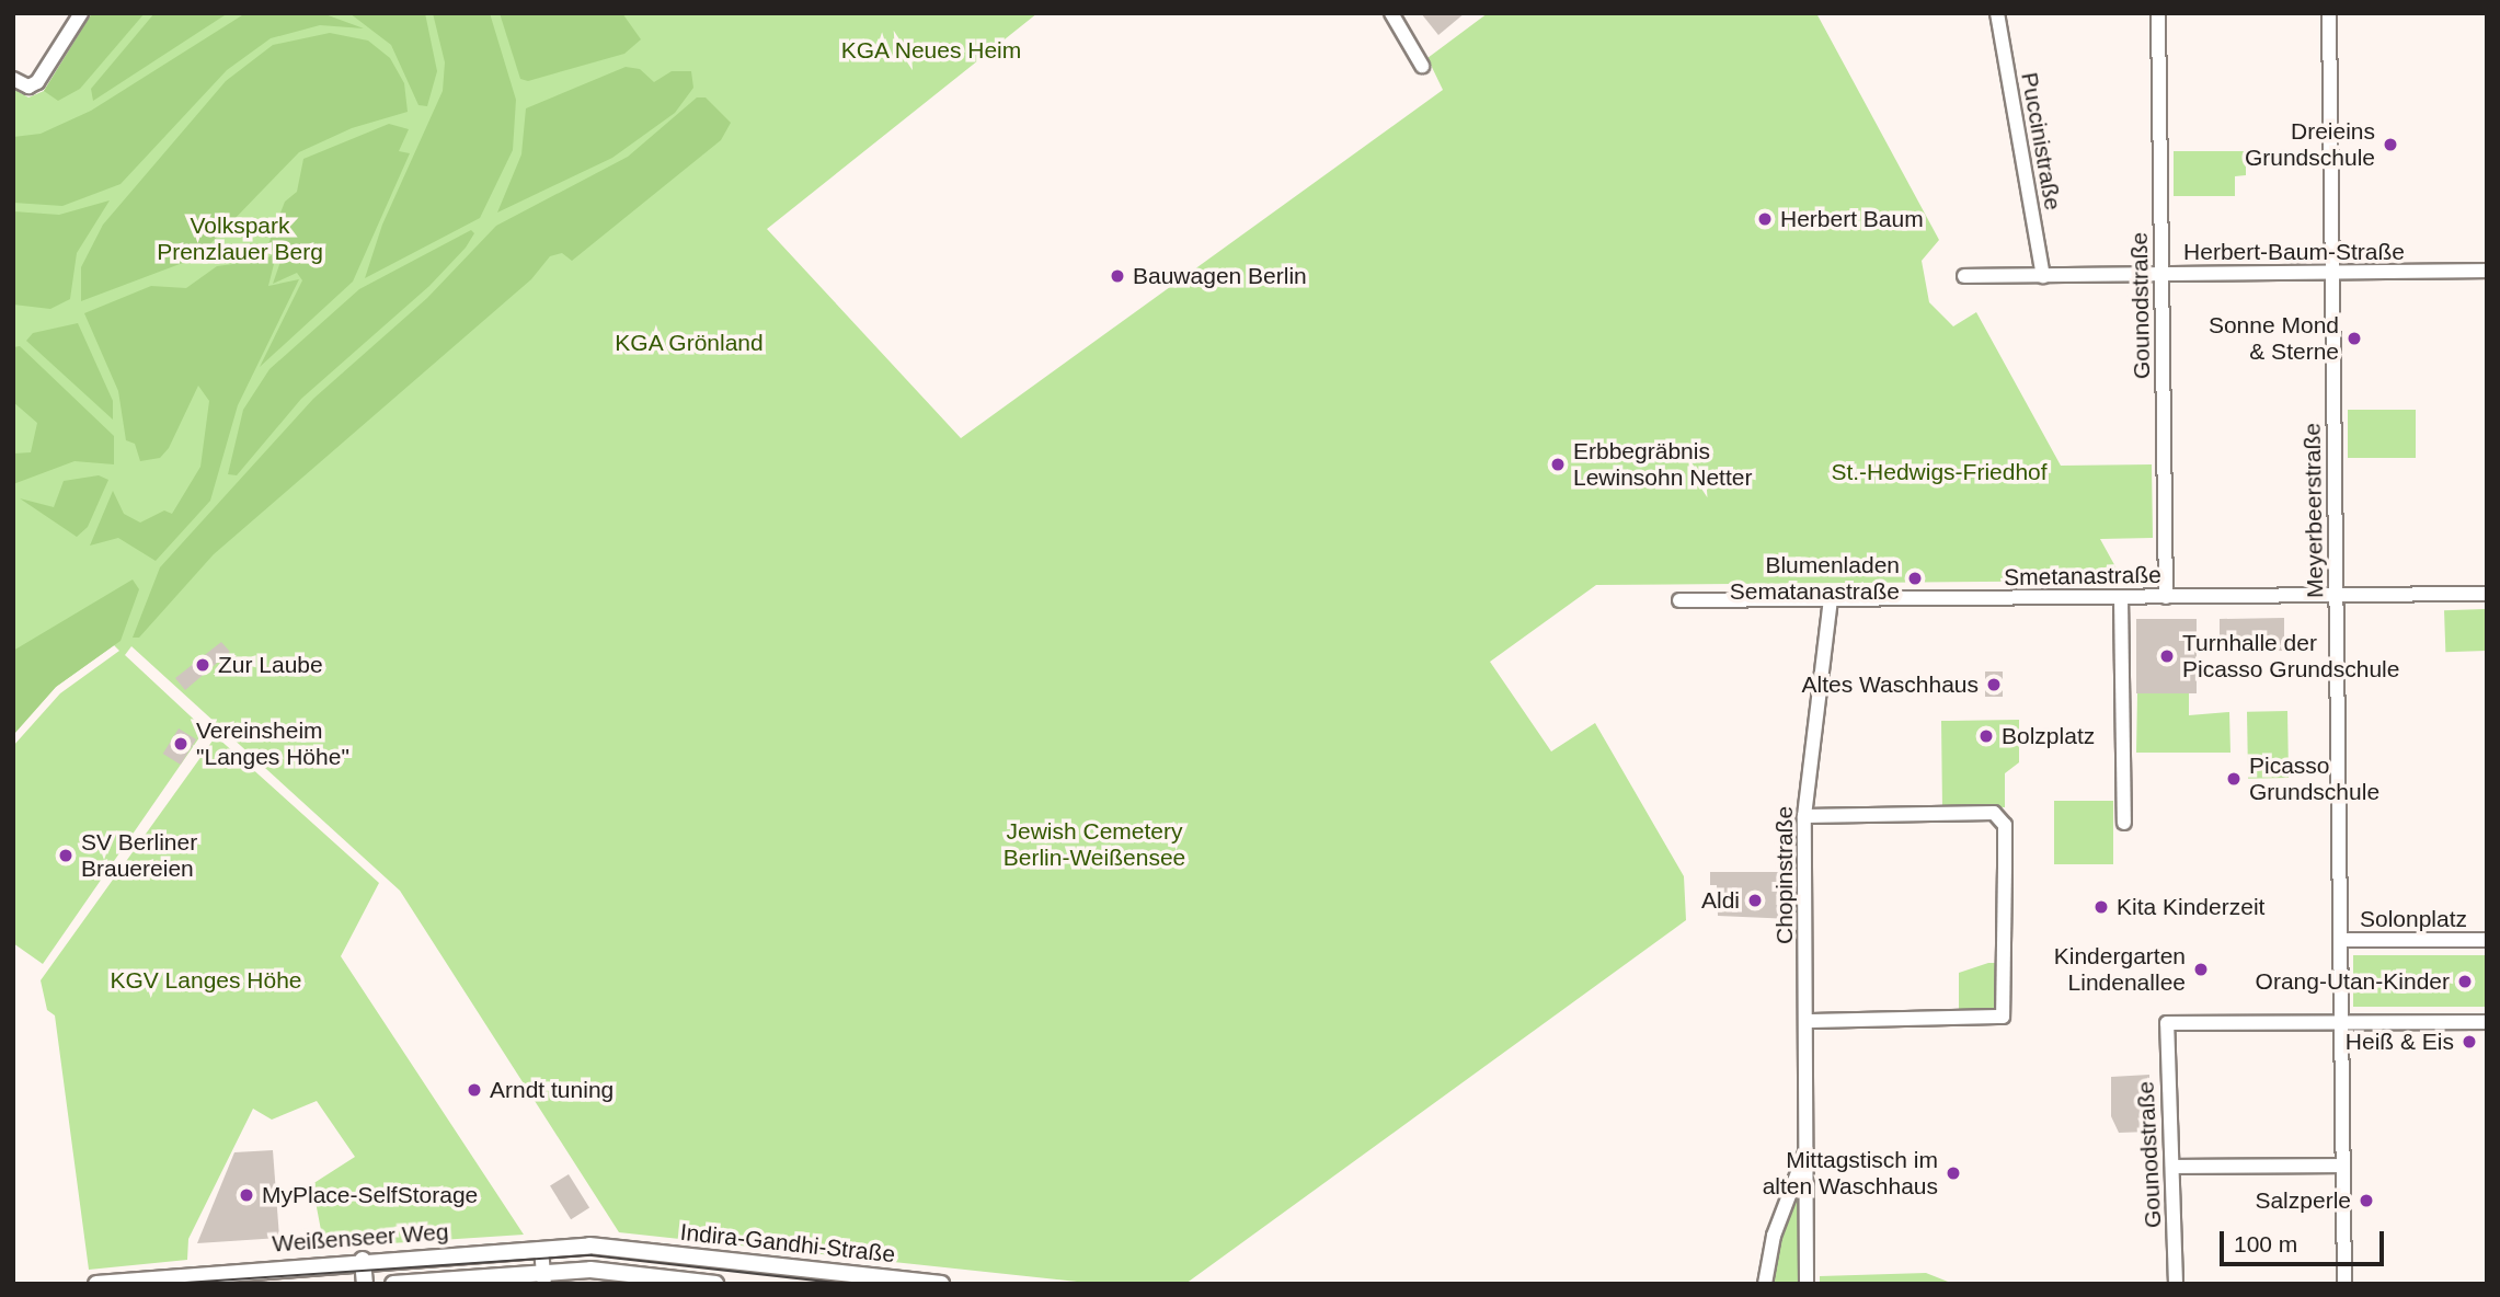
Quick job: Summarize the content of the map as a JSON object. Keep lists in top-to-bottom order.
{
  "streets": {
    "main road": ["Weißenseer Weg", "Indira-Gandhi-Straße"],
    "street": [
      "Puccinistraße",
      "Herbert-Baum-Straße",
      "Gounodstraße",
      "Meyerbeerstraße",
      "Smetanastraße",
      "Chopinstraße",
      "Solonplatz"
    ]
  },
  "crossings": [
    ["Puccinistraße", "Herbert-Baum-Straße"],
    ["Herbert-Baum-Straße", "Gounodstraße"],
    ["Herbert-Baum-Straße", "Meyerbeerstraße"],
    ["Gounodstraße", "Meyerbeerstraße"],
    ["Gounodstraße", "Smetanastraße"],
    ["Meyerbeerstraße", "Smetanastraße"],
    ["Meyerbeerstraße", "Solonplatz"],
    ["Smetanastraße", "Chopinstraße"],
    ["Weißenseer Weg", "Indira-Gandhi-Straße"]
  ],
  "parks": [
    "KGA Neues Heim",
    "Volkspark Prenzlauer Berg",
    "KGA Grönland",
    "St.-Hedwigs-Friedhof",
    "Jewish Cemetery Berlin-Weißensee",
    "KGV Langes Höhe"
  ],
  "places": [
    "Dreieins Grundschule",
    "Herbert Baum",
    "Bauwagen Berlin",
    "Sonne Mond & Sterne",
    "Erbbegräbnis Lewinsohn Netter",
    "Blumenladen Sematanastraße",
    "Turnhalle der Picasso Grundschule",
    "Zur Laube",
    "Altes Waschhaus",
    "Bolzplatz",
    "Vereinsheim \"Langes Höhe\"",
    "Picasso Grundschule",
    "SV Berliner Brauereien",
    "Aldi",
    "Kita Kinderzeit",
    "Kindergarten Lindenallee",
    "Orang-Utan-Kinder",
    "Heiß & Eis",
    "Arndt tuning",
    "Mittagstisch im alten Waschhaus",
    "MyPlace-SelfStorage",
    "Salzperle"
  ],
  "scale_bar": "100 m"
}
